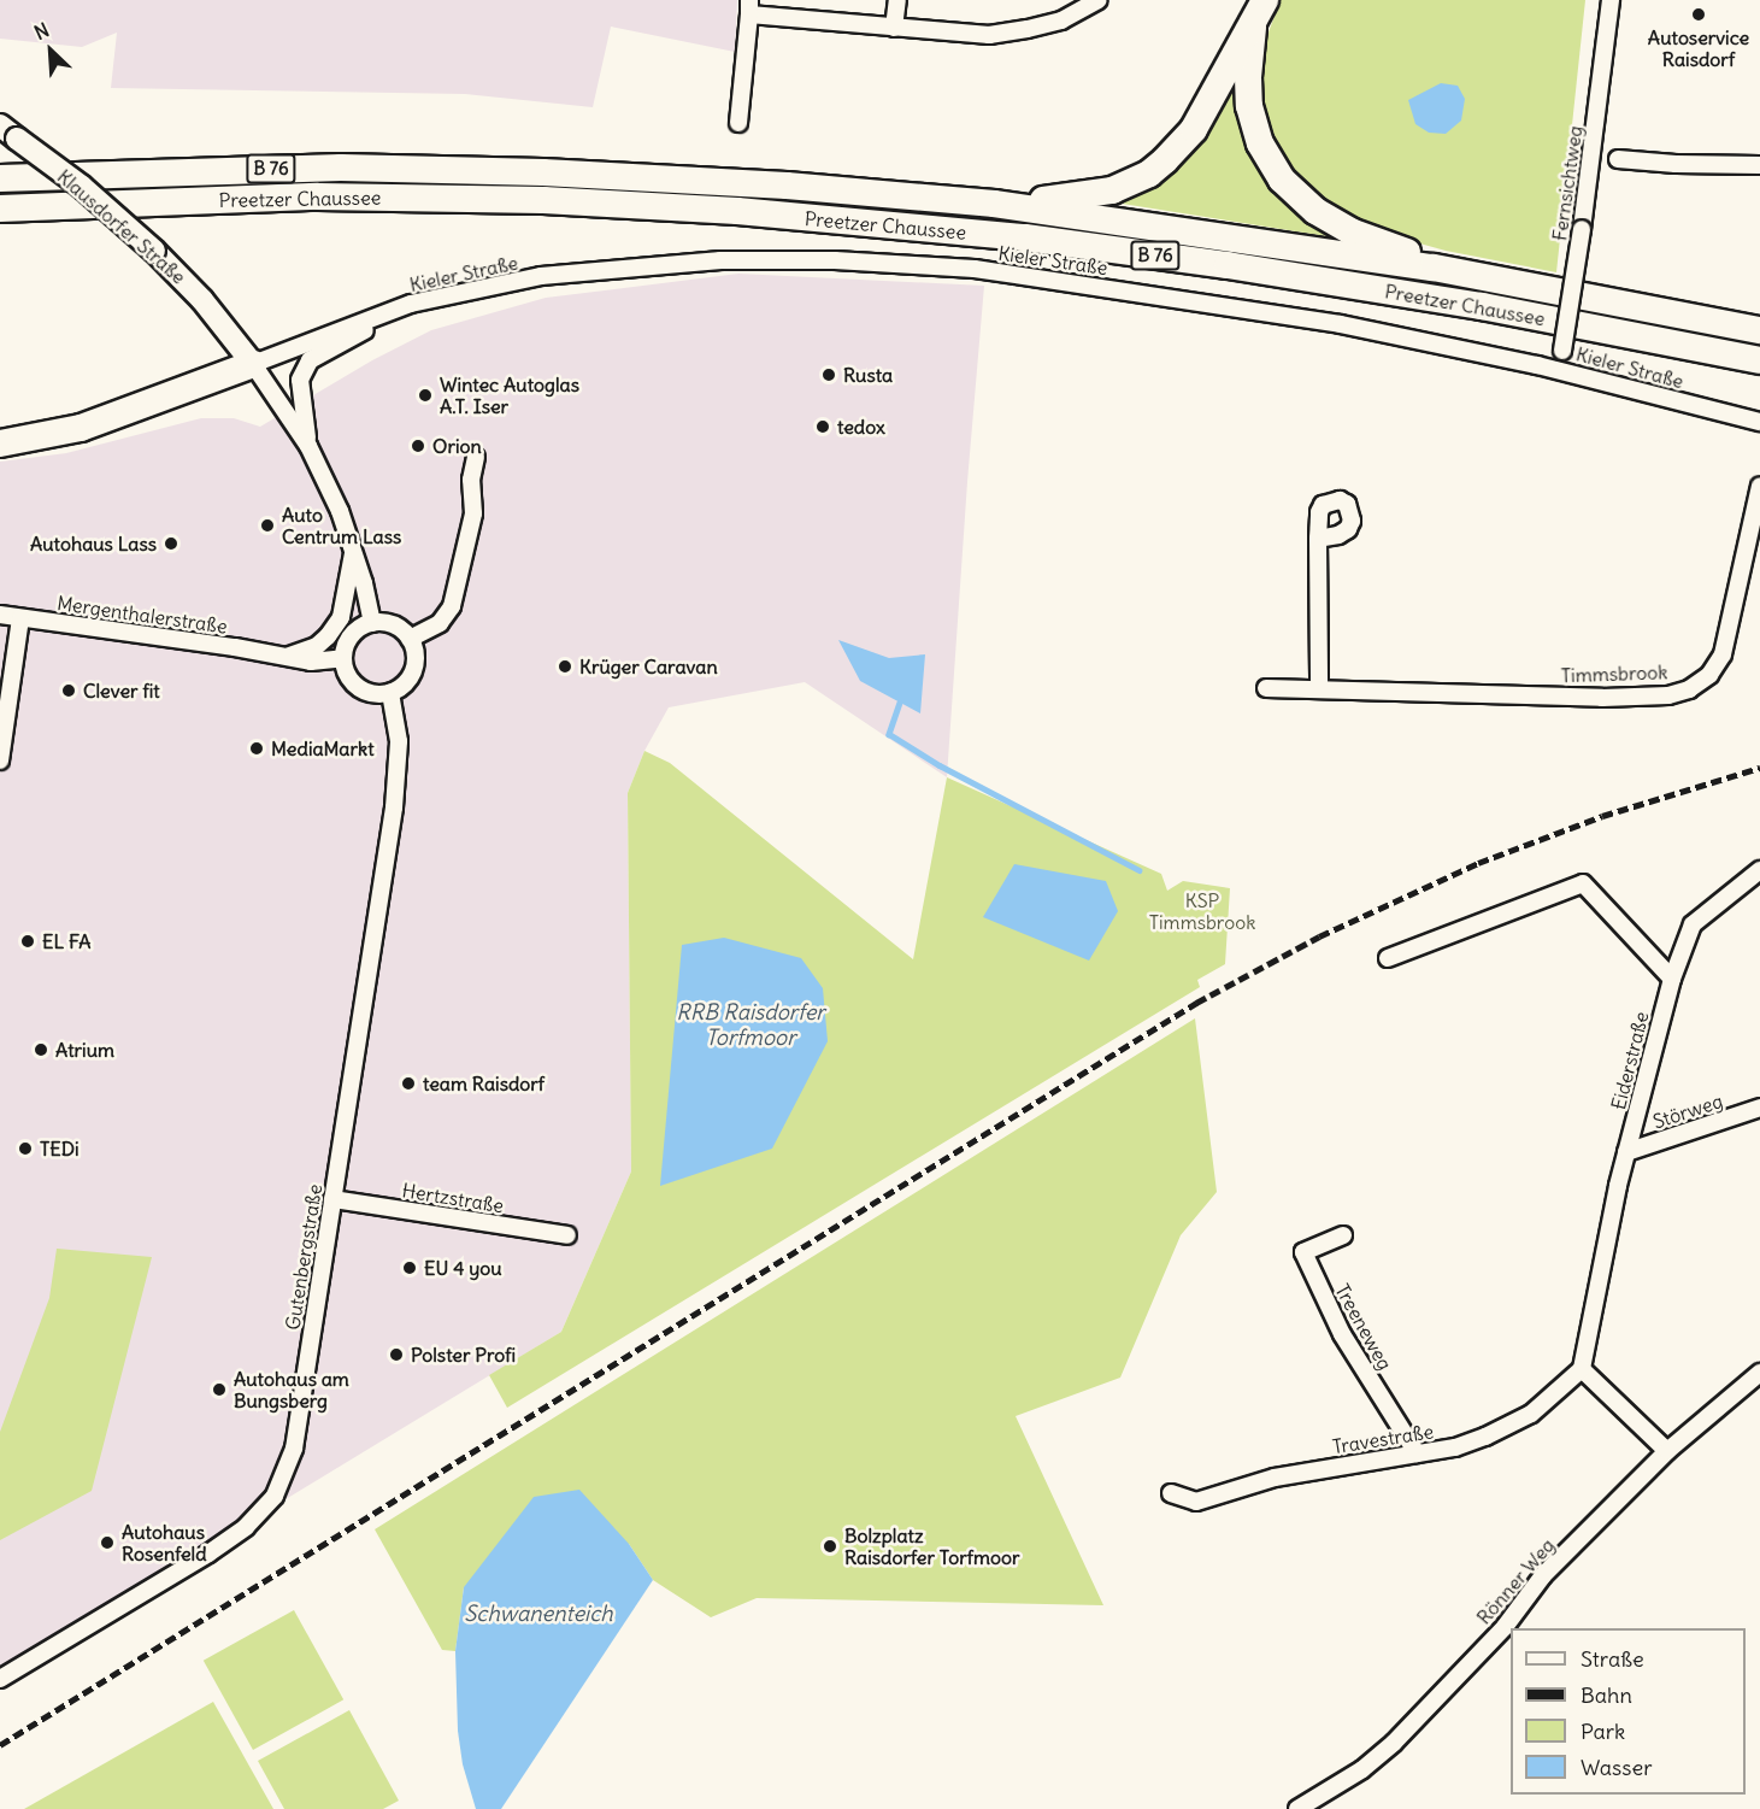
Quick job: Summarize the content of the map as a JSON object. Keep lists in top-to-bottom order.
{
  "streets": {
    "highway": ["B 76", "Preetzer Chaussee"],
    "street": [
      "Fernsichtweg",
      "Klausdorfer Straße",
      "Kieler Straße",
      "Mergenthalerstraße",
      "Timmsbrook",
      "Eiderstraße",
      "Störweg",
      "Hertzstraße",
      "Gutenbergstraße",
      "Treeneweg",
      "Travestraße",
      "Rönner Weg"
    ]
  },
  "crossings": [
    ["B 76", "Preetzer Chaussee"],
    ["Fernsichtweg", "Kieler Straße"],
    ["Klausdorfer Straße", "Kieler Straße"],
    ["Klausdorfer Straße", "Mergenthalerstraße"],
    ["Klausdorfer Straße", "Gutenbergstraße"],
    ["Mergenthalerstraße", "Gutenbergstraße"],
    ["Eiderstraße", "Störweg"],
    ["Eiderstraße", "Travestraße"],
    ["Hertzstraße", "Gutenbergstraße"],
    ["Treeneweg", "Travestraße"]
  ],
  "water": ["RRB Raisdorfer Torfmoor", "Schwanenteich"],
  "parks": ["KSP Timmsbrook"],
  "places": [
    "Autoservice Raisdorf",
    "Rusta",
    "Wintec Autoglas A.T. Iser",
    "tedox",
    "Orion",
    "Auto Centrum Lass",
    "Autohaus Lass",
    "Krüger Caravan",
    "Clever fit",
    "MediaMarkt",
    "EL FA",
    "Atrium",
    "team Raisdorf",
    "TEDi",
    "EU 4 you",
    "Polster Profi",
    "Autohaus am Bungsberg",
    "Autohaus Rosenfeld",
    "Bolzplatz Raisdorfer Torfmoor"
  ],
  "legend": [
    "Straße",
    "Bahn",
    "Park",
    "Wasser"
  ],
  "north": "top left"
}
